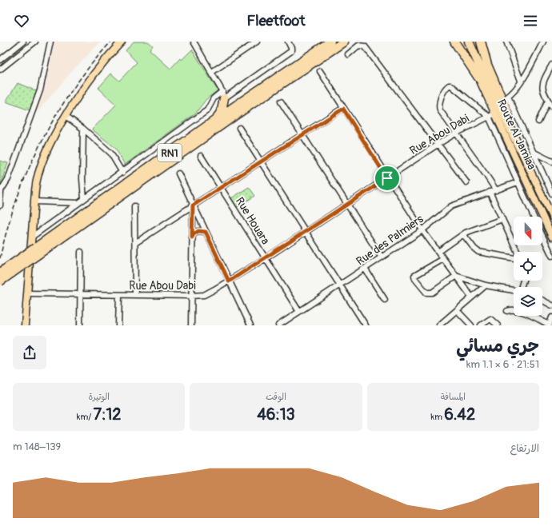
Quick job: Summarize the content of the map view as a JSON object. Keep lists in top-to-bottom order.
{
  "streets": {
    "highway": ["Route Al Jamiaa", "RN1"],
    "street": ["Rue Abou Dabi", "Rue Houara", "Rue des Palmiers"]
  },
  "crossings": [
    ["Rue Abou Dabi", "Route Al Jamiaa"],
    ["Rue Abou Dabi", "Rue Houara"],
    ["Rue Houara", "Rue des Palmiers"]
  ],
  "north": "bottom",
  "page": {
    "header": "Fleetfoot",
    "heading": ["جري مسائي", "21:51 · 6 × 1.1 km"],
    "stats": [
      ["المسافة", "6.42 km"],
      ["الوقت", "46:13"],
      ["الوتيرة", "7:12 /km"]
    ],
    "chart": ["الارتفاع", "139–148 m"]
  }
}
